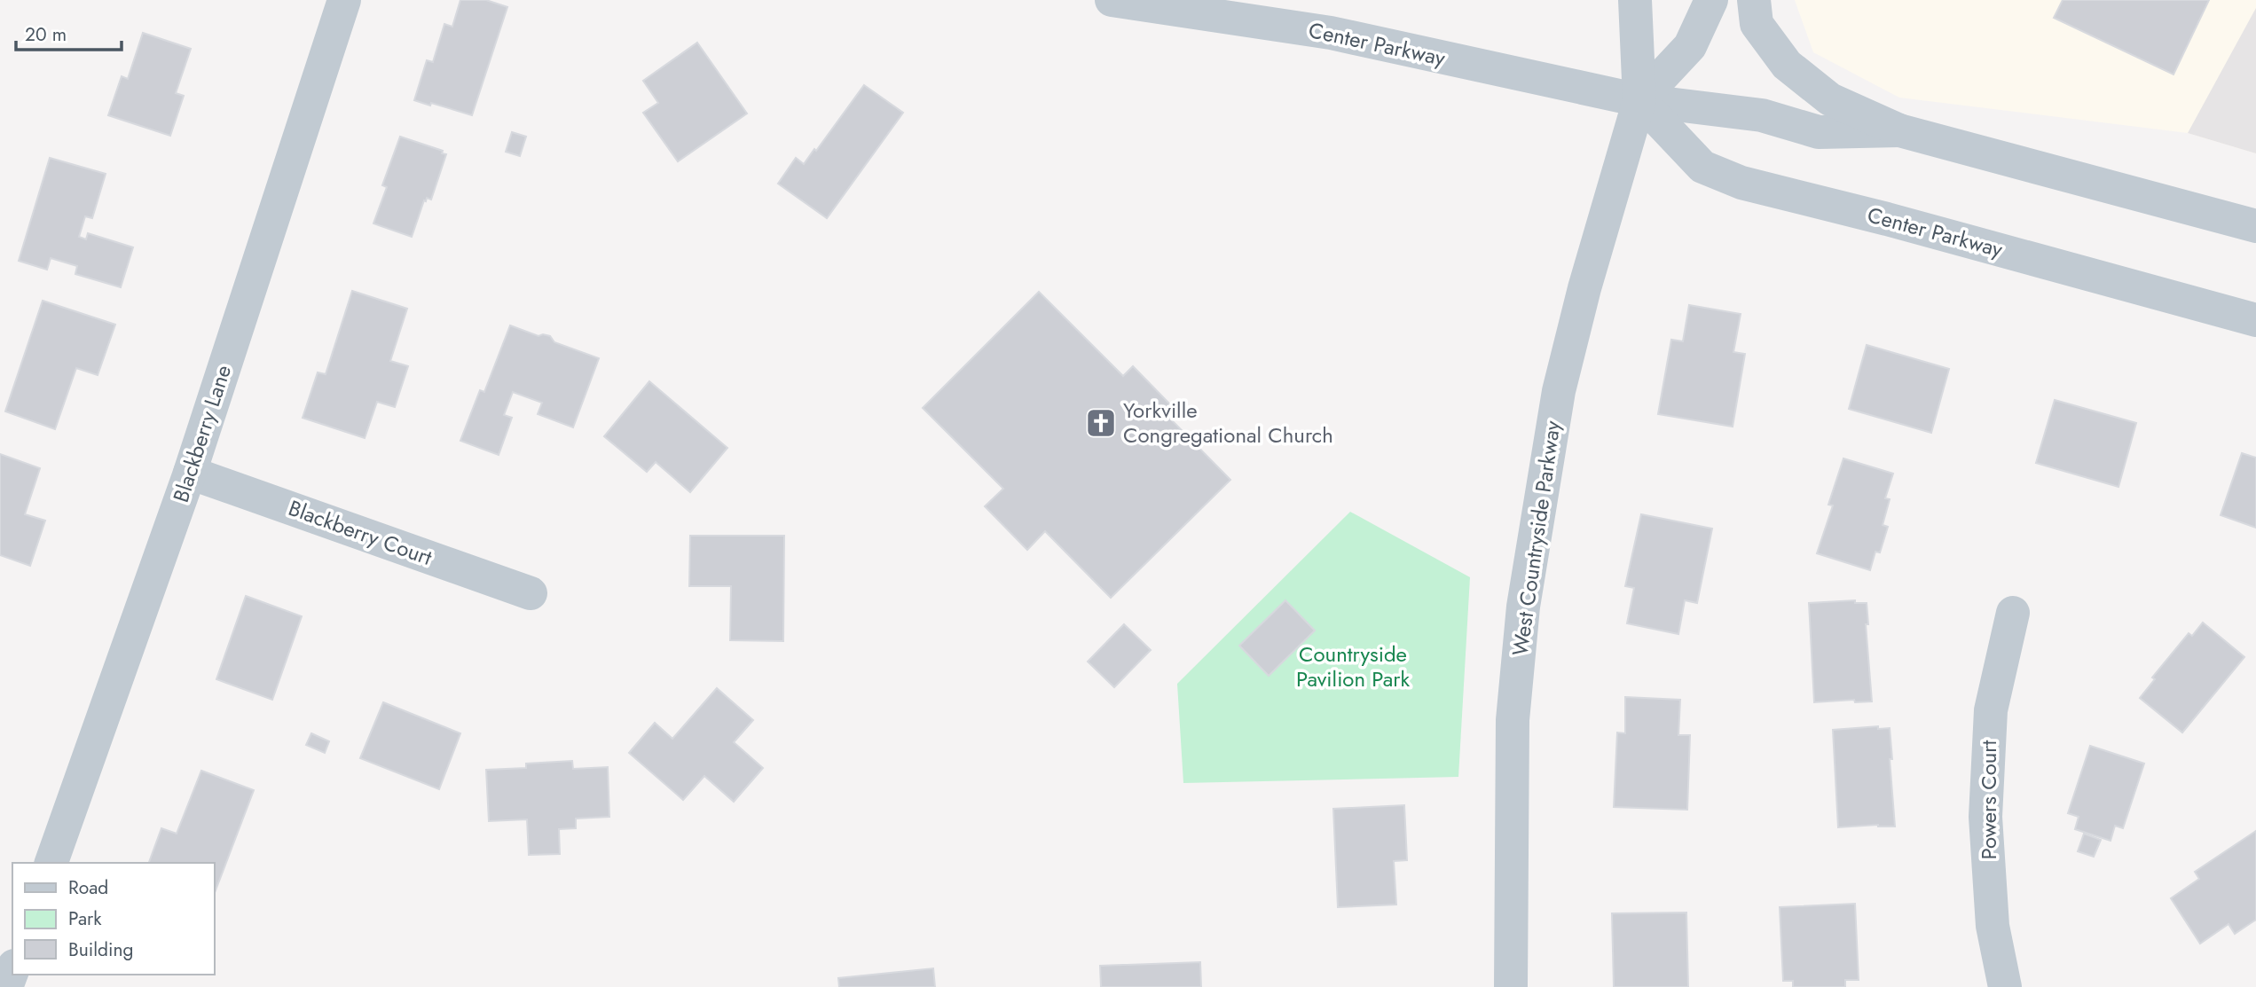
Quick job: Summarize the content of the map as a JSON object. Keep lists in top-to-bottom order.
{
  "streets": {
    "street": [
      "Center Parkway",
      "Blackberry Lane",
      "Blackberry Court",
      "West Countryside Parkway",
      "Powers Court"
    ]
  },
  "crossings": [
    ["Center Parkway", "West Countryside Parkway"],
    ["Blackberry Lane", "Blackberry Court"]
  ],
  "parks": ["Countryside Pavilion Park"],
  "places": {
    "church": ["Yorkville Congregational Church"]
  },
  "legend": ["Road", "Park", "Building"],
  "scale_bar": "20 m"
}
